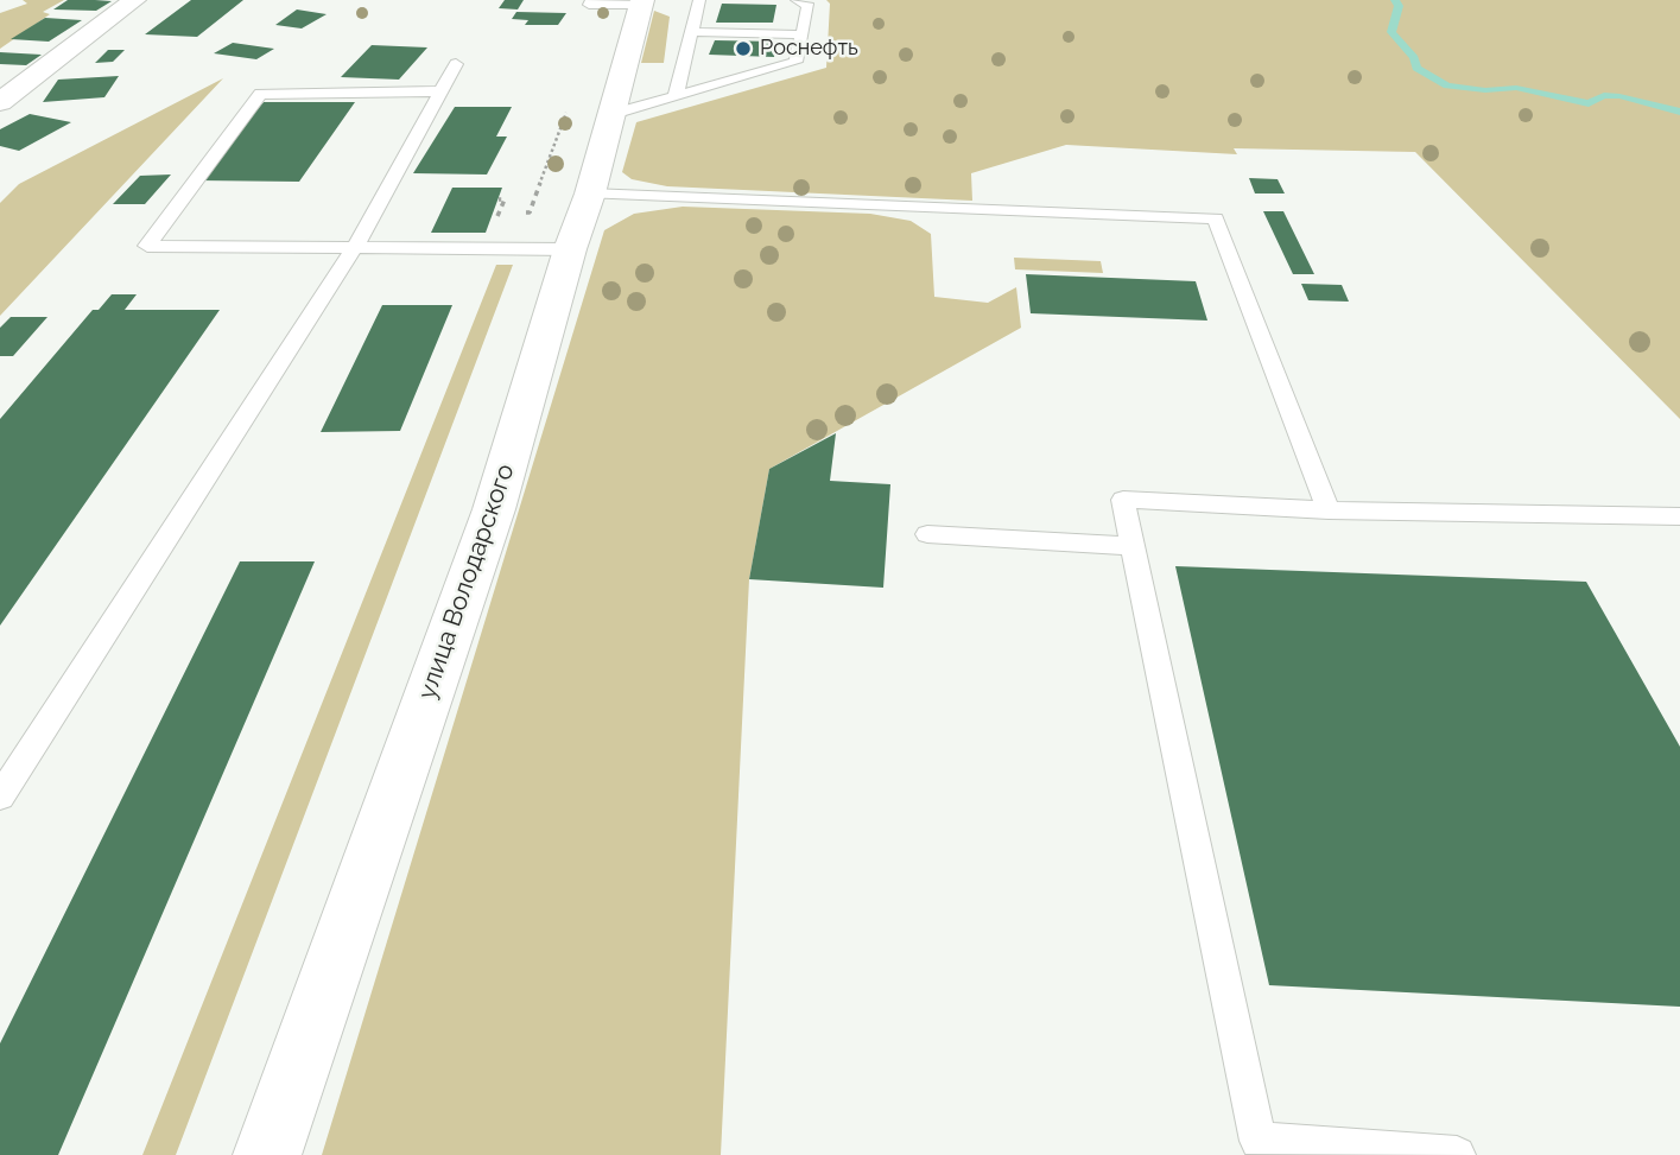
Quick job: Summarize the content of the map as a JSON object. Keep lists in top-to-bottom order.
{
  "streets": {
    "street": ["улица Володарского"]
  },
  "places": ["Роснефть"]
}
